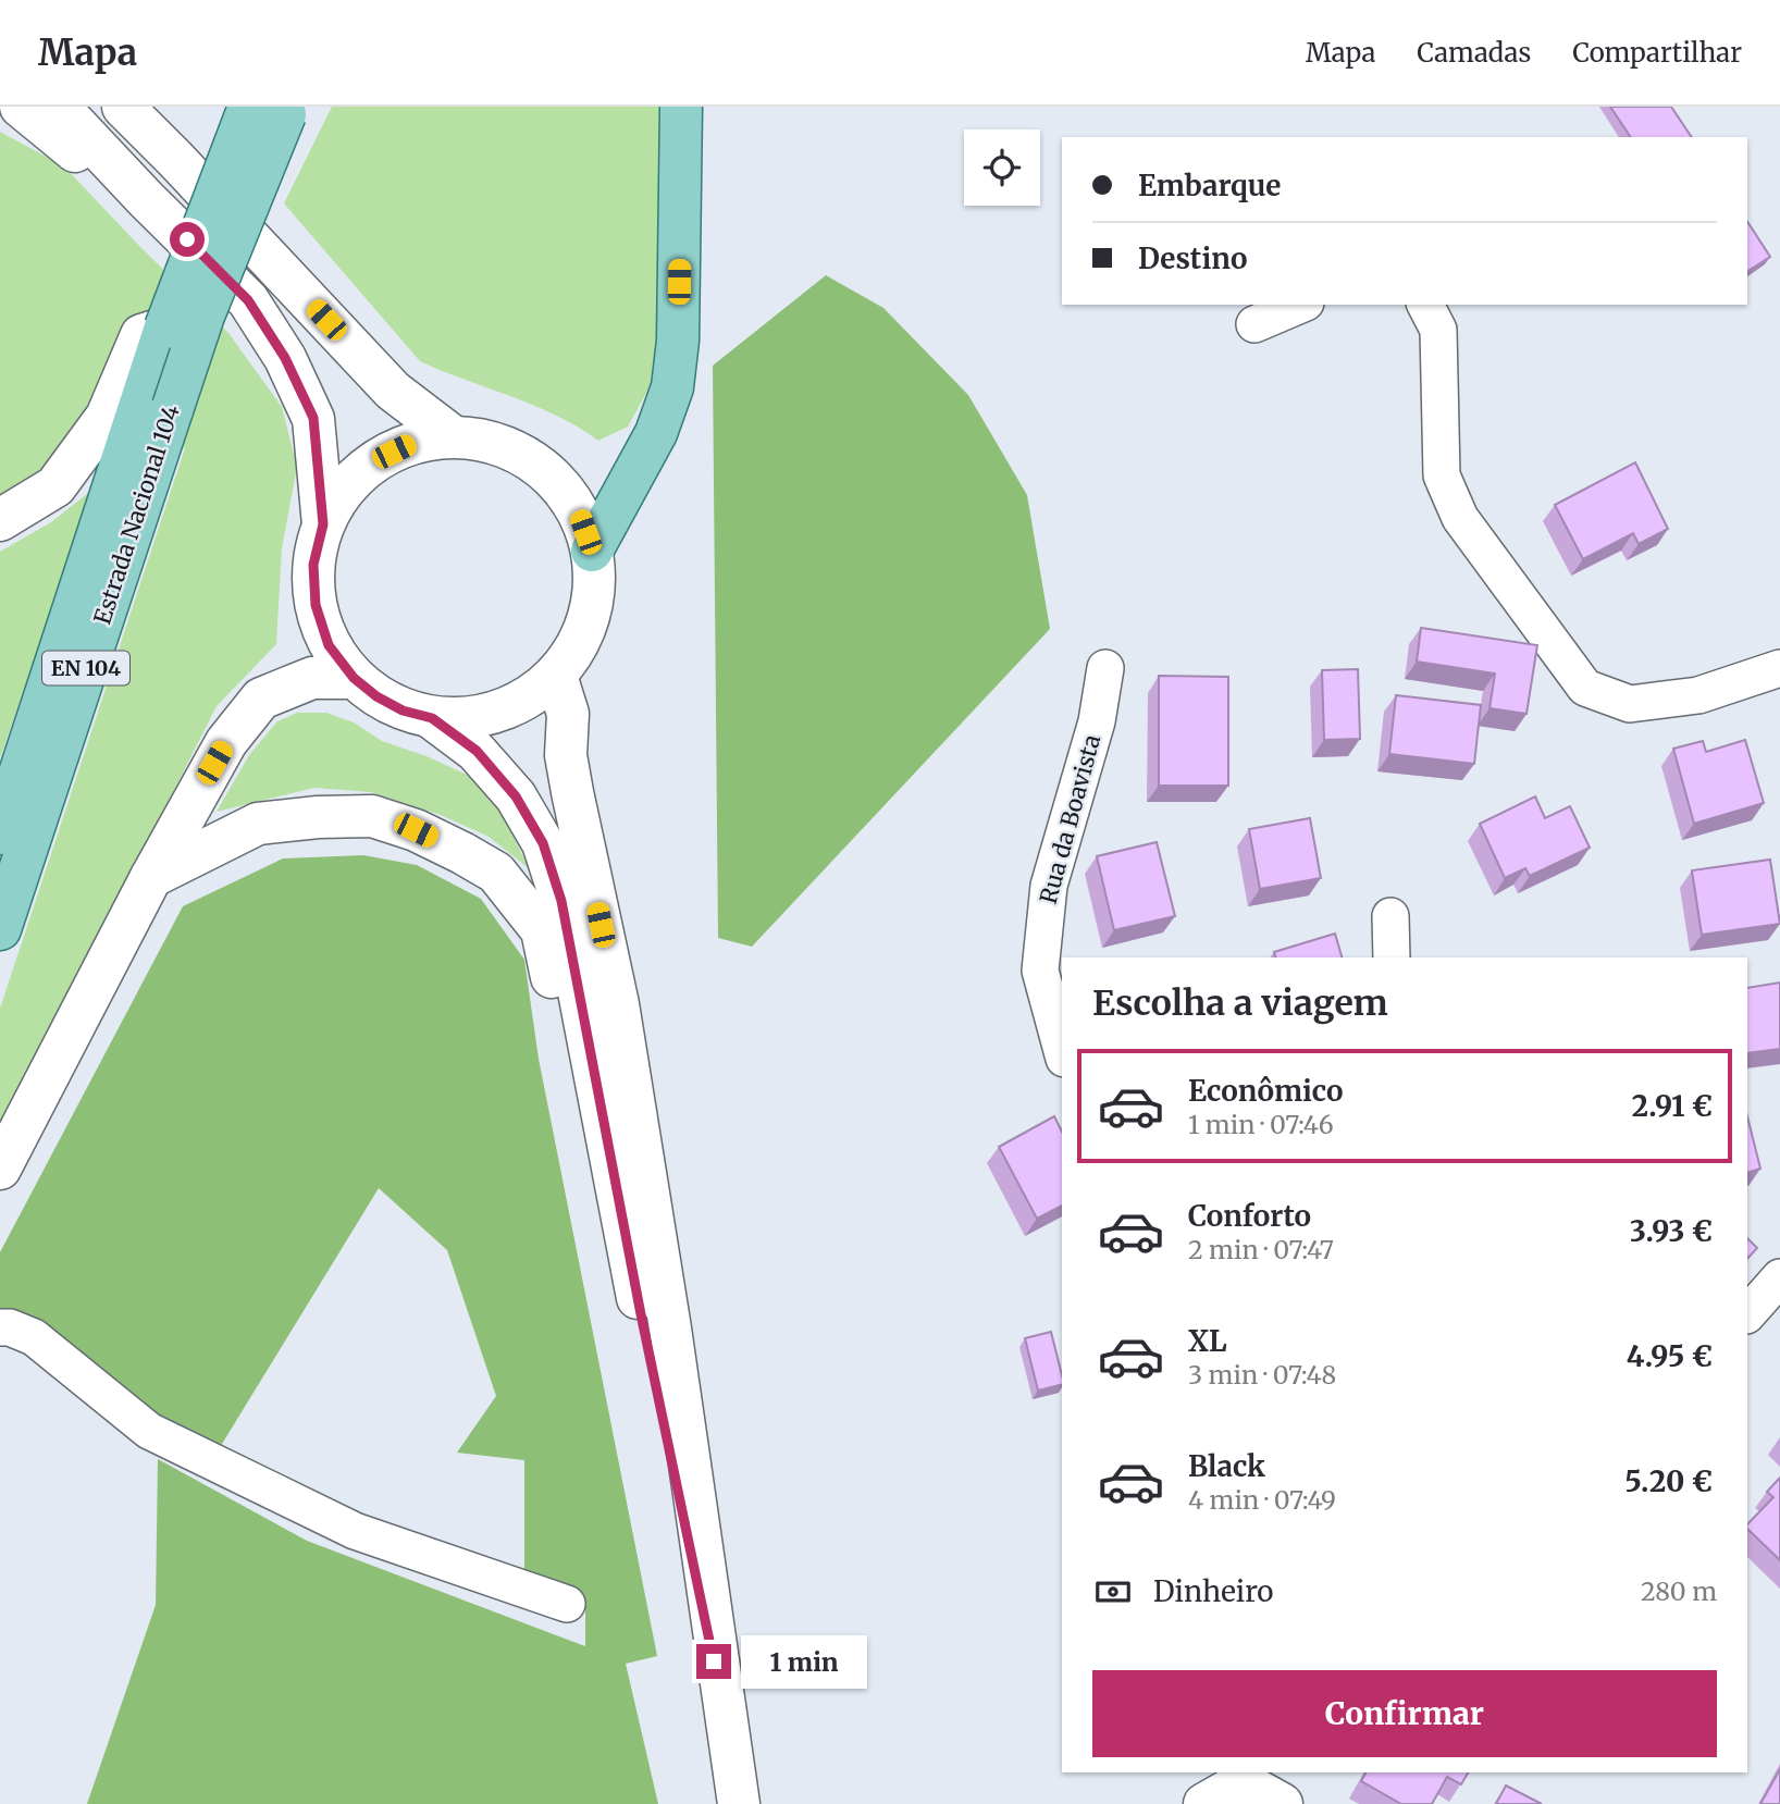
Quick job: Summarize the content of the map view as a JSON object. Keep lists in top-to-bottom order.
{
  "streets": {
    "main road": ["Estrada Nacional 104", "EN 104"],
    "street": ["Rua da Boavista"]
  },
  "page": {
    "header": "Mapa",
    "nav": ["Mapa", "Camadas", "Compartilhar"],
    "banner": ["Embarque", "Destino"],
    "heading": "Escolha a viagem",
    "list": [
      {
        "name": "Econômico",
        "note": "1 min · 07:46",
        "value": "2.91 €"
      },
      {
        "name": "Conforto",
        "note": "2 min · 07:47",
        "value": "3.93 €"
      },
      {
        "name": "XL",
        "note": "3 min · 07:48",
        "value": "4.95 €"
      },
      {
        "name": "Black",
        "note": "4 min · 07:49",
        "value": "5.20 €"
      }
    ],
    "pay": ["Dinheiro", "280 m"],
    "bubble": "1 min",
    "buttons": "Confirmar"
  }
}
